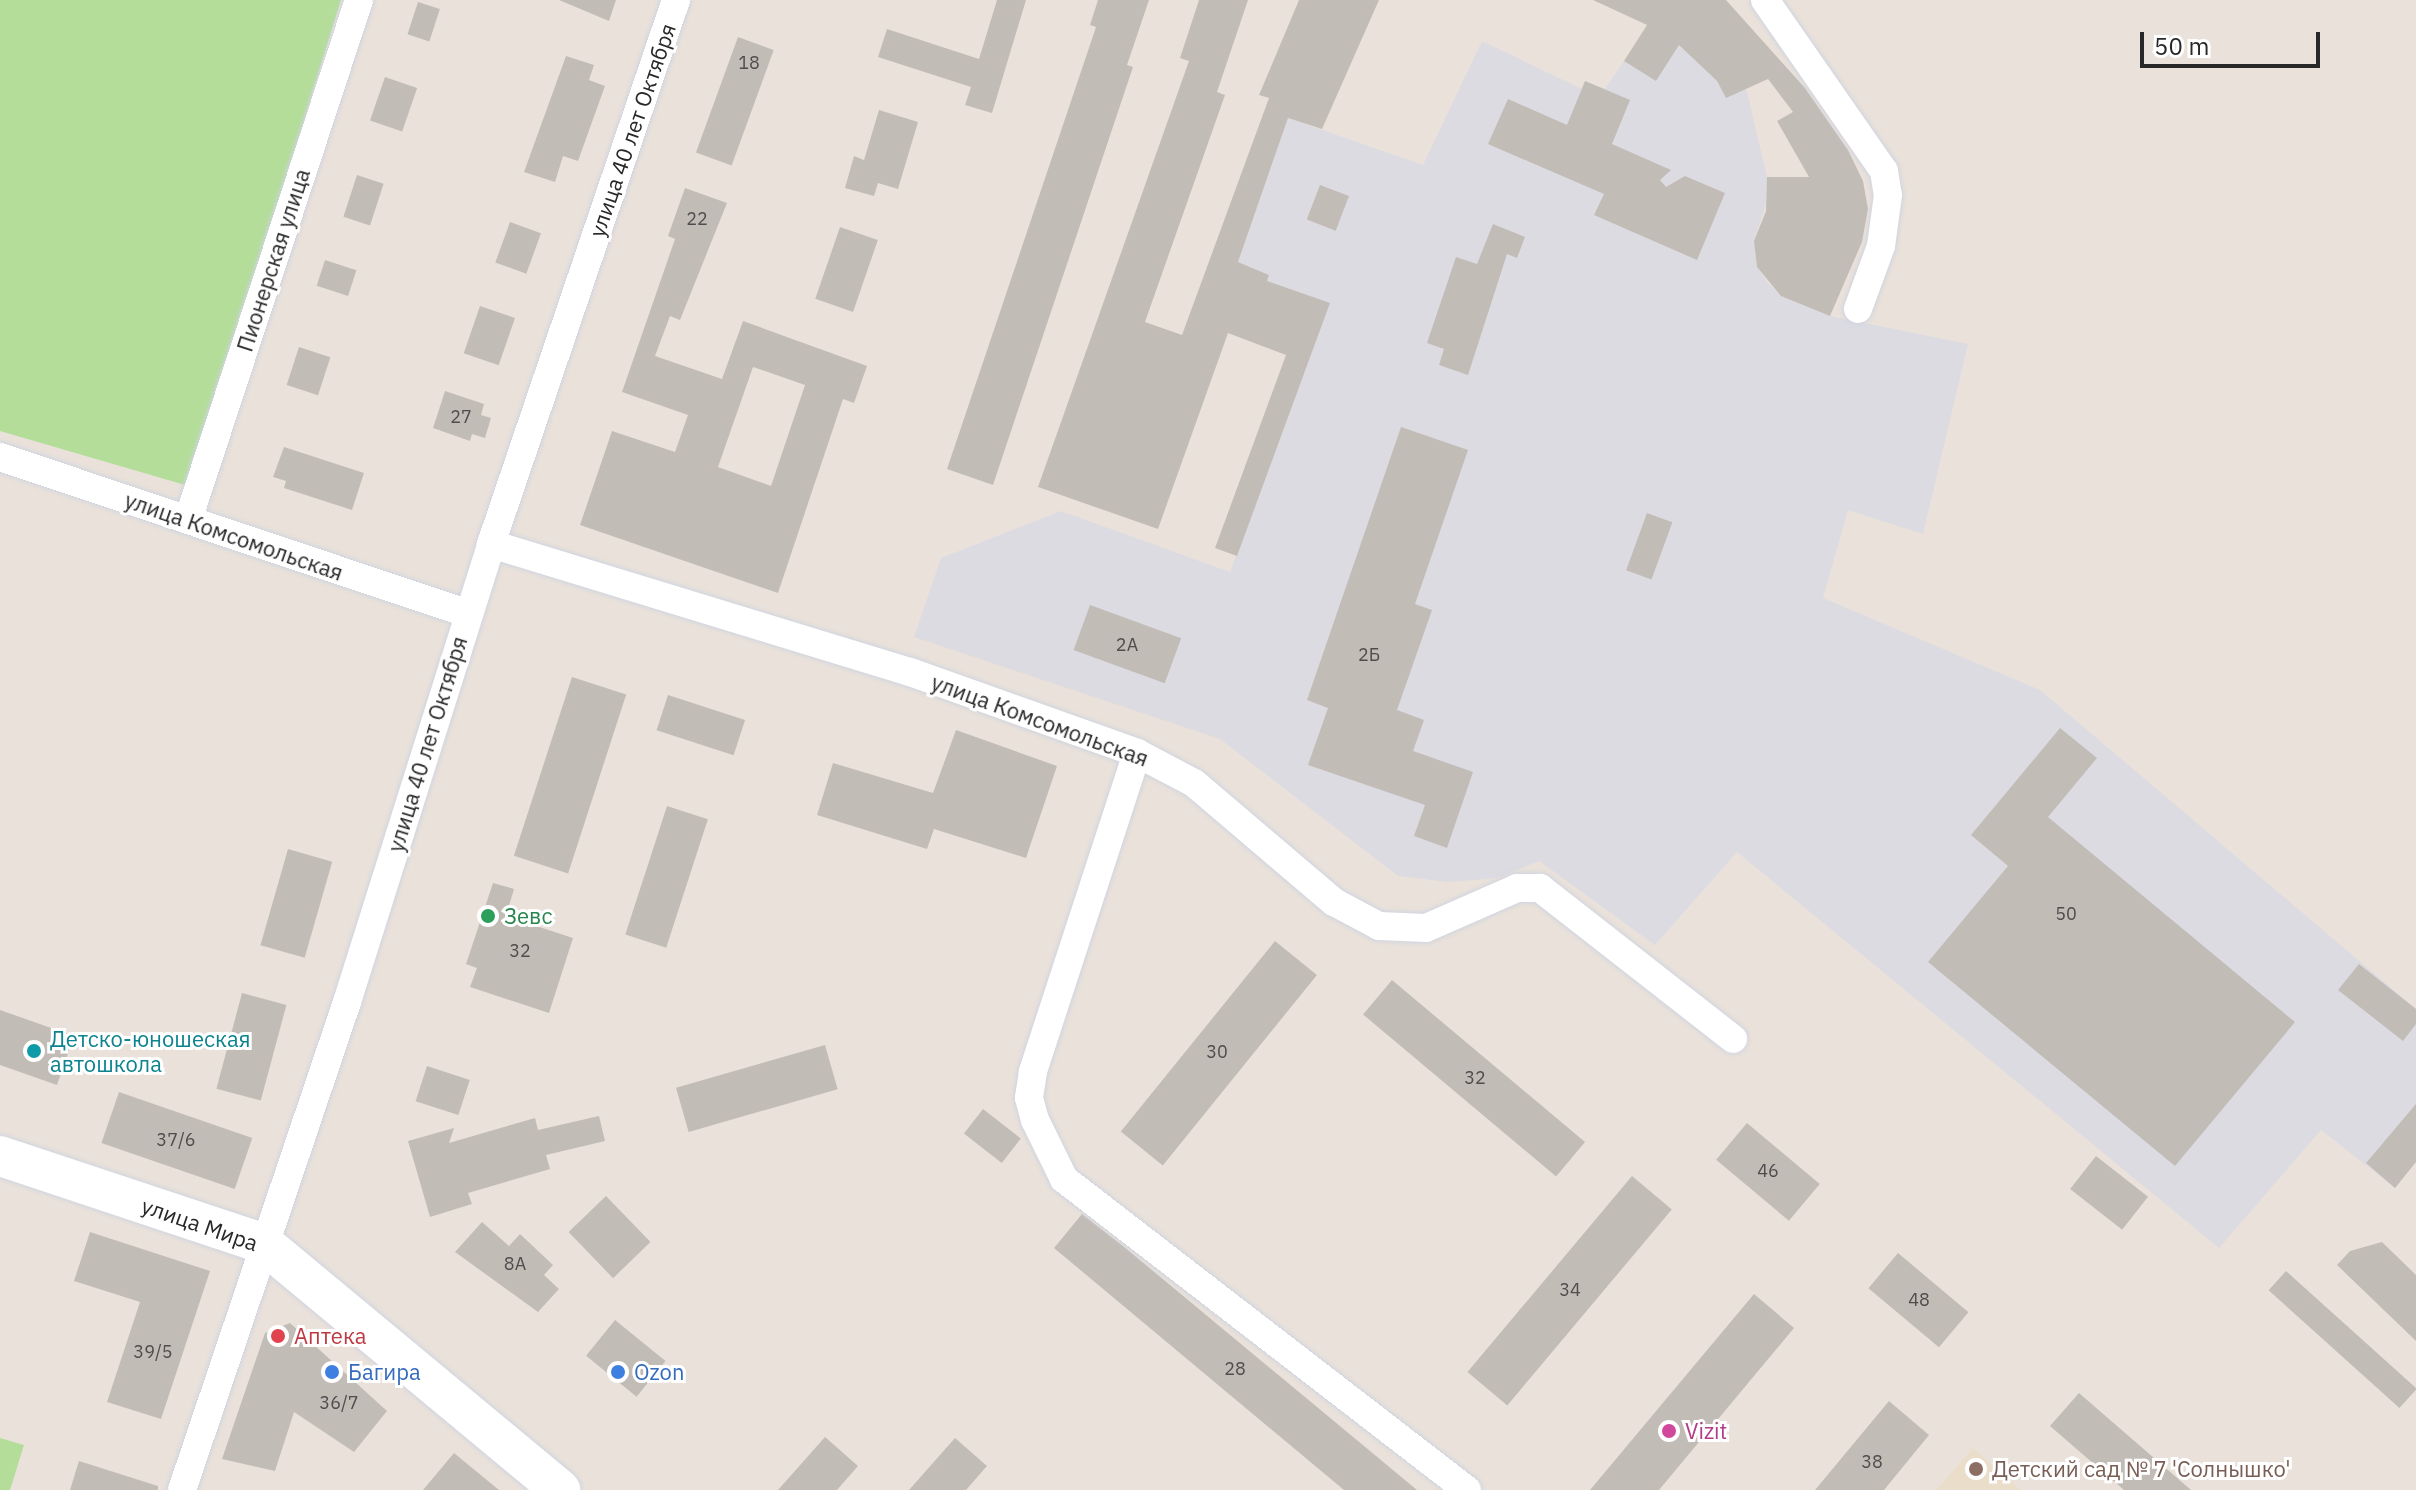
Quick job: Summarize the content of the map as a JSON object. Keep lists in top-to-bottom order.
{
  "streets": {
    "street": [
      "улица 40 лет Октября",
      "Пионерская улица",
      "улица Комсомольская",
      "улица Мира"
    ]
  },
  "crossings": [
    ["улица 40 лет Октября", "улица Комсомольская"],
    ["улица 40 лет Октября", "улица Мира"],
    ["Пионерская улица", "улица Комсомольская"]
  ],
  "places": [
    "Зевс",
    "Детско-юношеская автошкола",
    "Аптека",
    "Багира",
    "Ozon",
    "Vizit",
    "Детский сад № 7 'Солнышко'"
  ],
  "house_numbers": [
    "18",
    "22",
    "27",
    "2А",
    "2Б",
    "50",
    "32",
    "30",
    "32",
    "37/6",
    "46",
    "8А",
    "34",
    "48",
    "39/5",
    "28",
    "36/7",
    "38"
  ],
  "scale_bar": "50 m"
}
